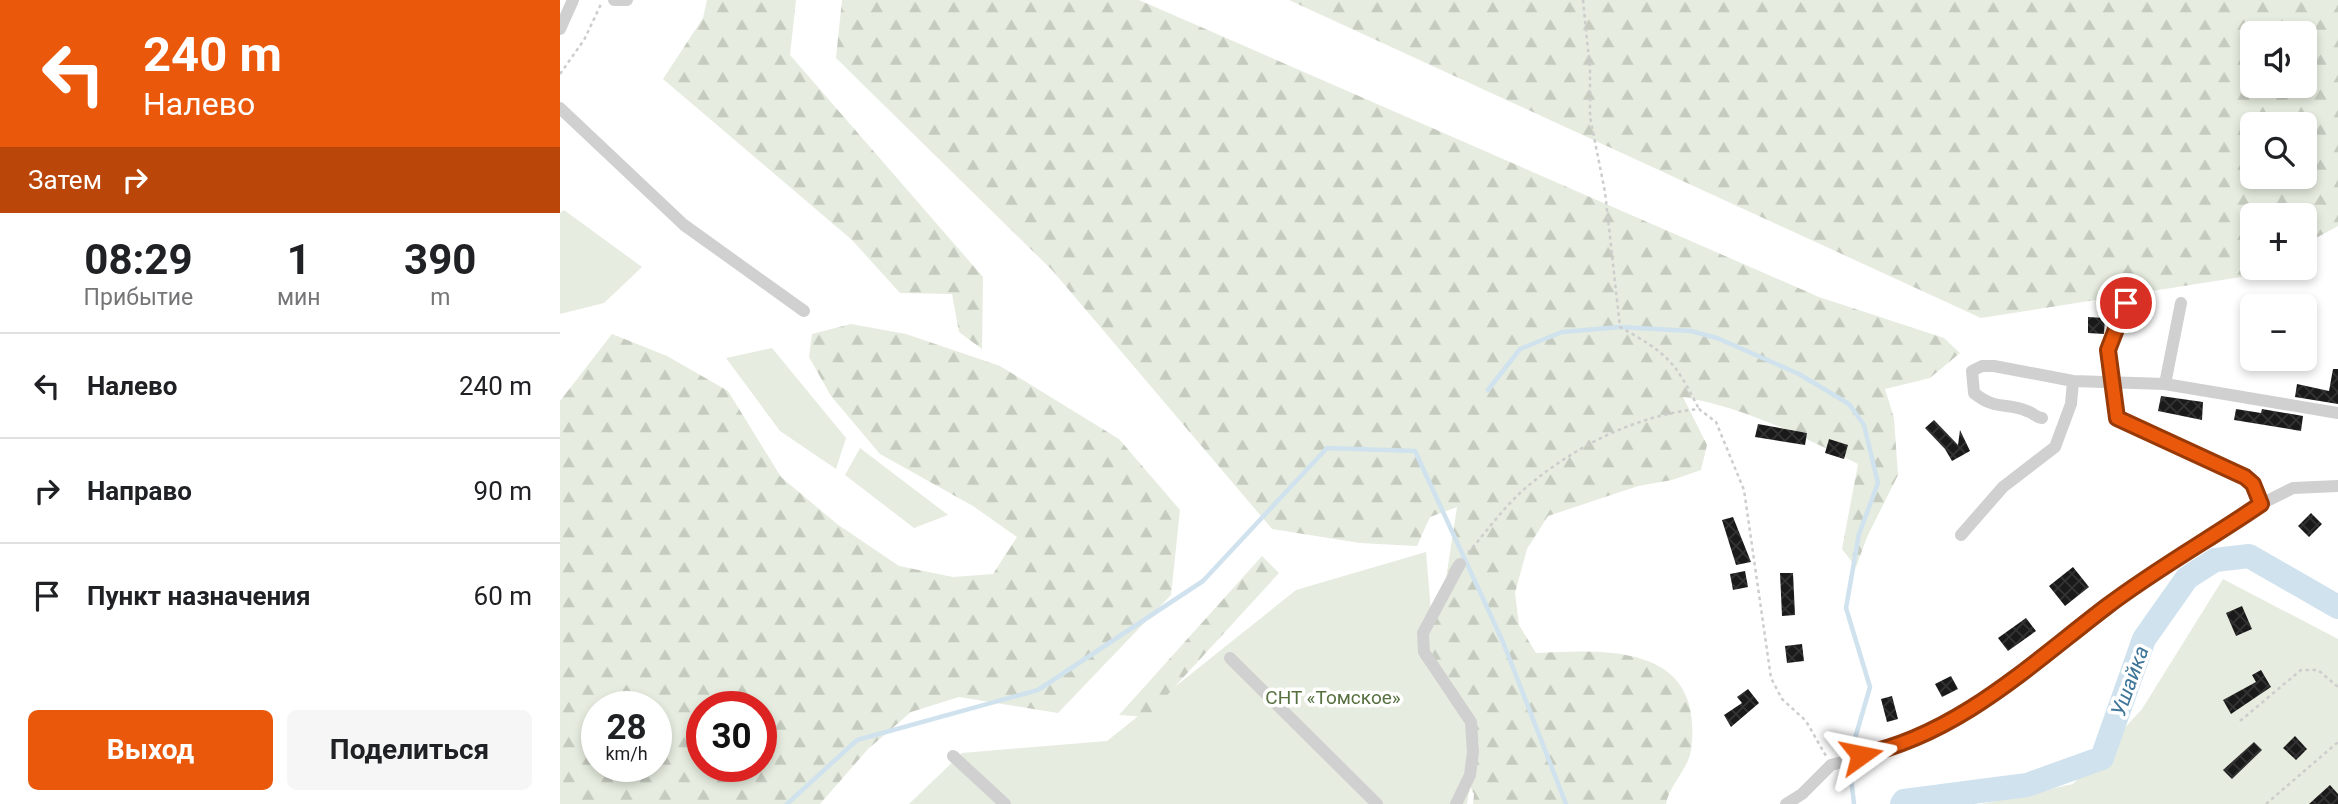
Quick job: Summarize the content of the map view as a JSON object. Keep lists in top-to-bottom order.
{
  "water": ["Ушайка"],
  "parks": ["СНТ «Томское»"],
  "page": {
    "turn": ["240 m", "Налево"],
    "map_buttons": ["+", "−"],
    "then": "Затем",
    "eta": [
      "08:29",
      "Прибытие",
      "1",
      "мин",
      "390",
      "m"
    ],
    "list": [
      {
        "name": "Налево",
        "value": "240 m"
      },
      {
        "name": "Направо",
        "value": "90 m"
      },
      {
        "name": "Пункт назначения",
        "value": "60 m"
      }
    ],
    "speed": "28 km/h",
    "limit": "30",
    "buttons": ["Выход", "Поделиться"]
  }
}
